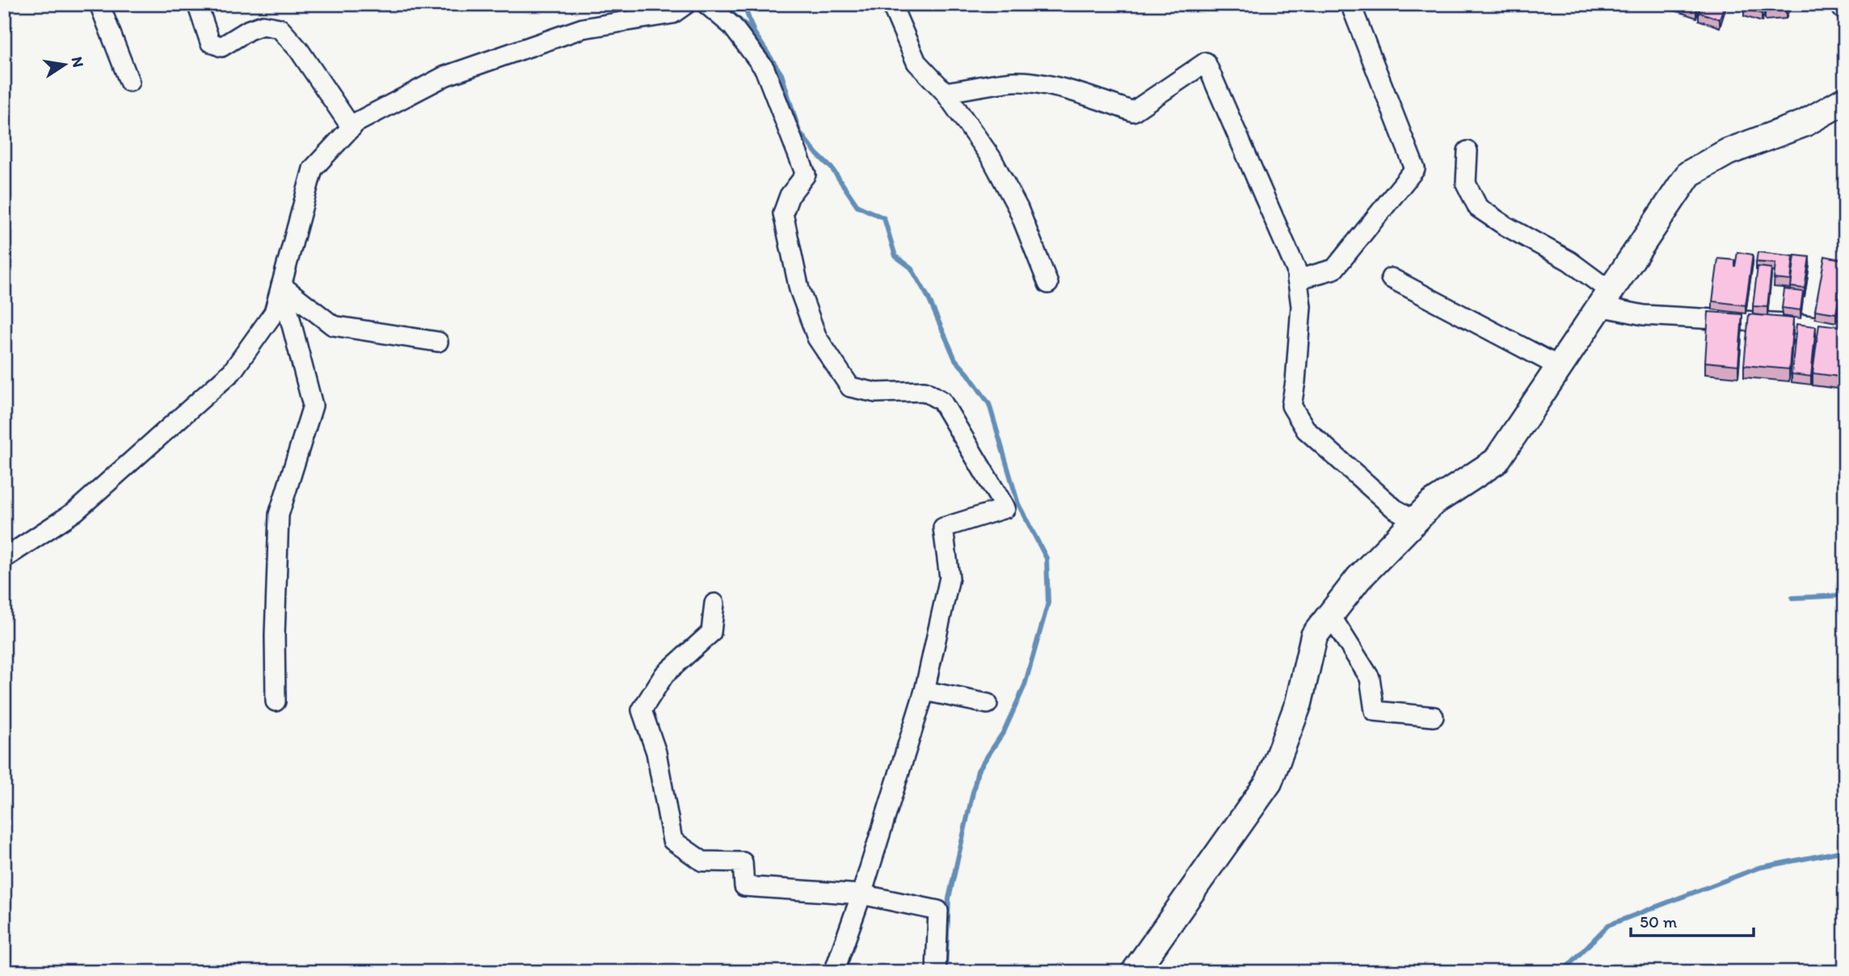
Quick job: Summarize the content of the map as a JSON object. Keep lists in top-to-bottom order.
{
  "scale_bar": "50 m",
  "north": "right"
}
